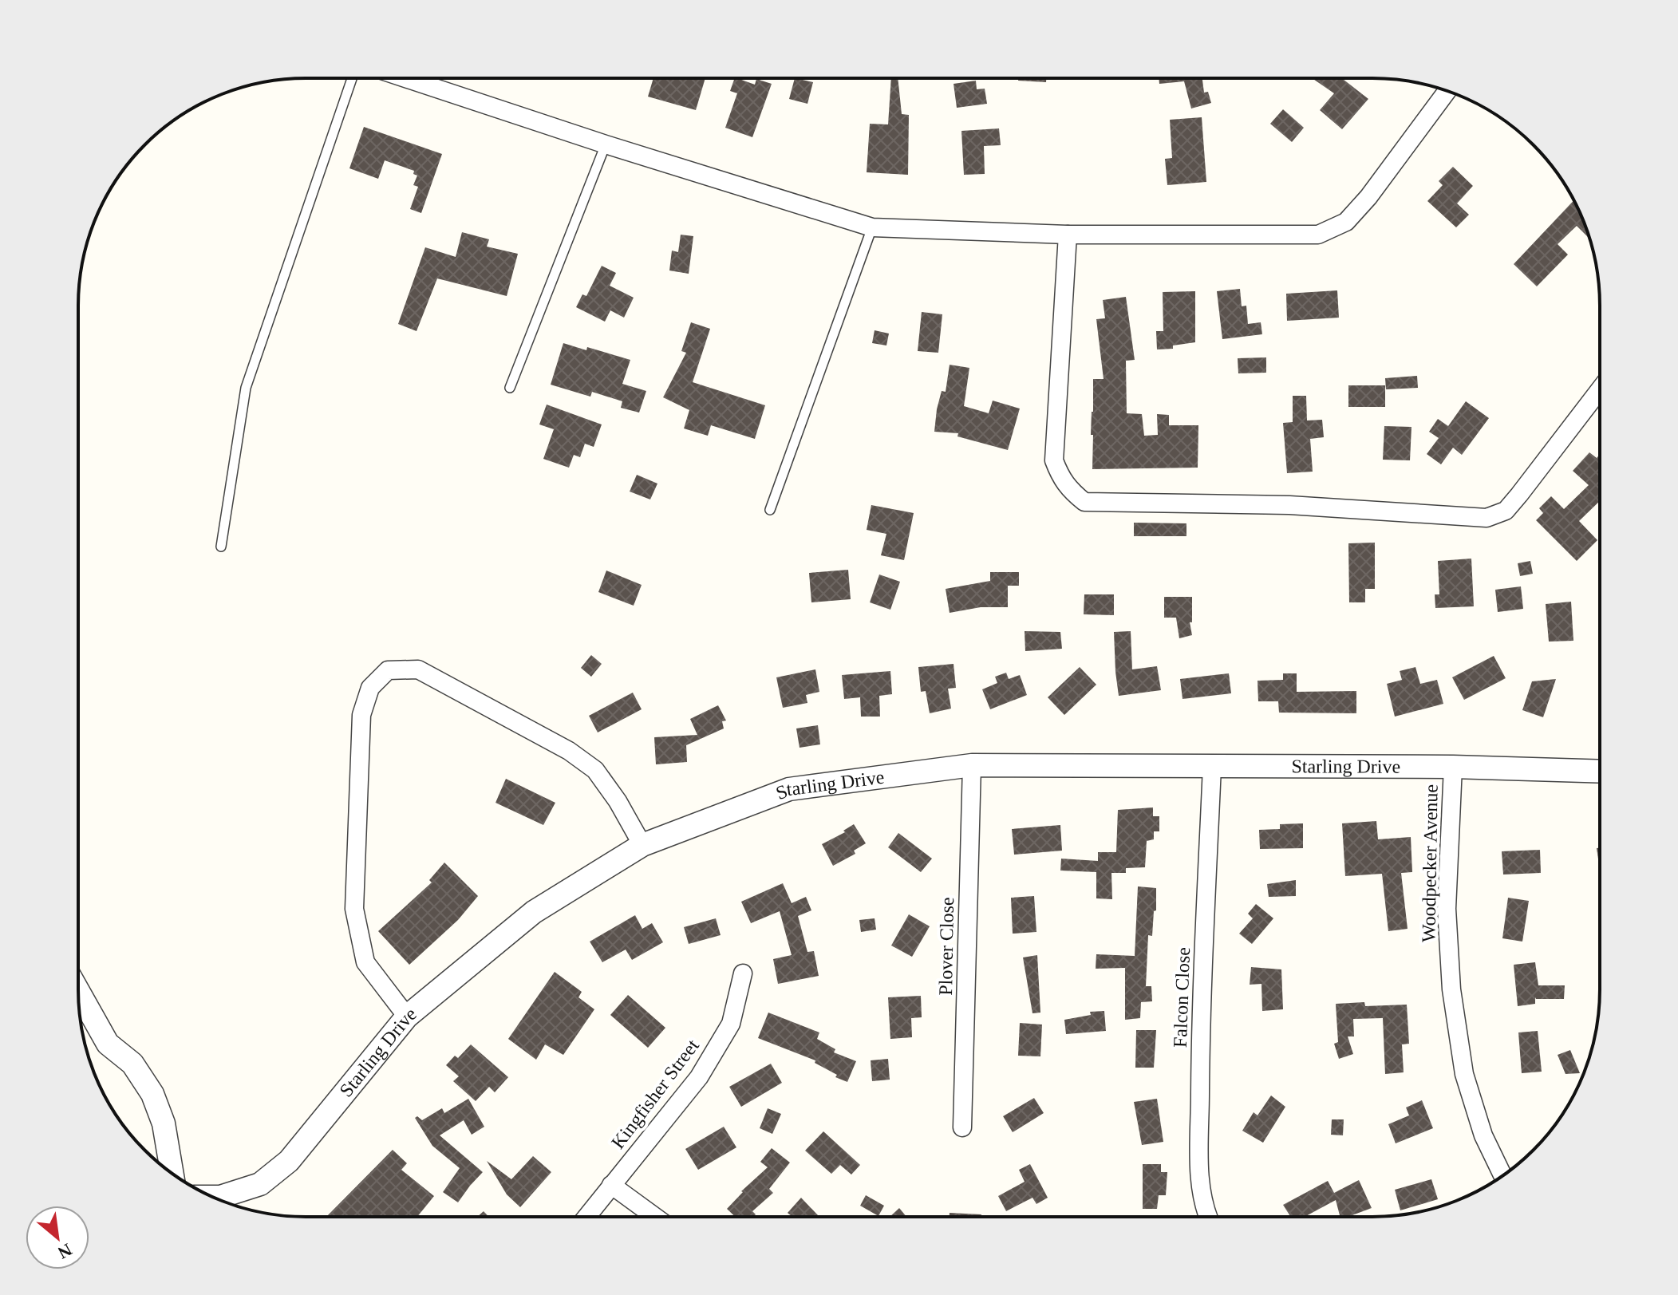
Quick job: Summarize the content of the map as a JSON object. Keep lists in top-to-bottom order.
{
  "streets": {
    "street": [
      "Starling Drive",
      "Woodpecker Avenue",
      "Plover Close",
      "Falcon Close",
      "Kingfisher Street"
    ]
  },
  "crossings": [
    ["Starling Drive", "Woodpecker Avenue"],
    ["Starling Drive", "Plover Close"],
    ["Starling Drive", "Falcon Close"]
  ],
  "north": "bottom right"
}
